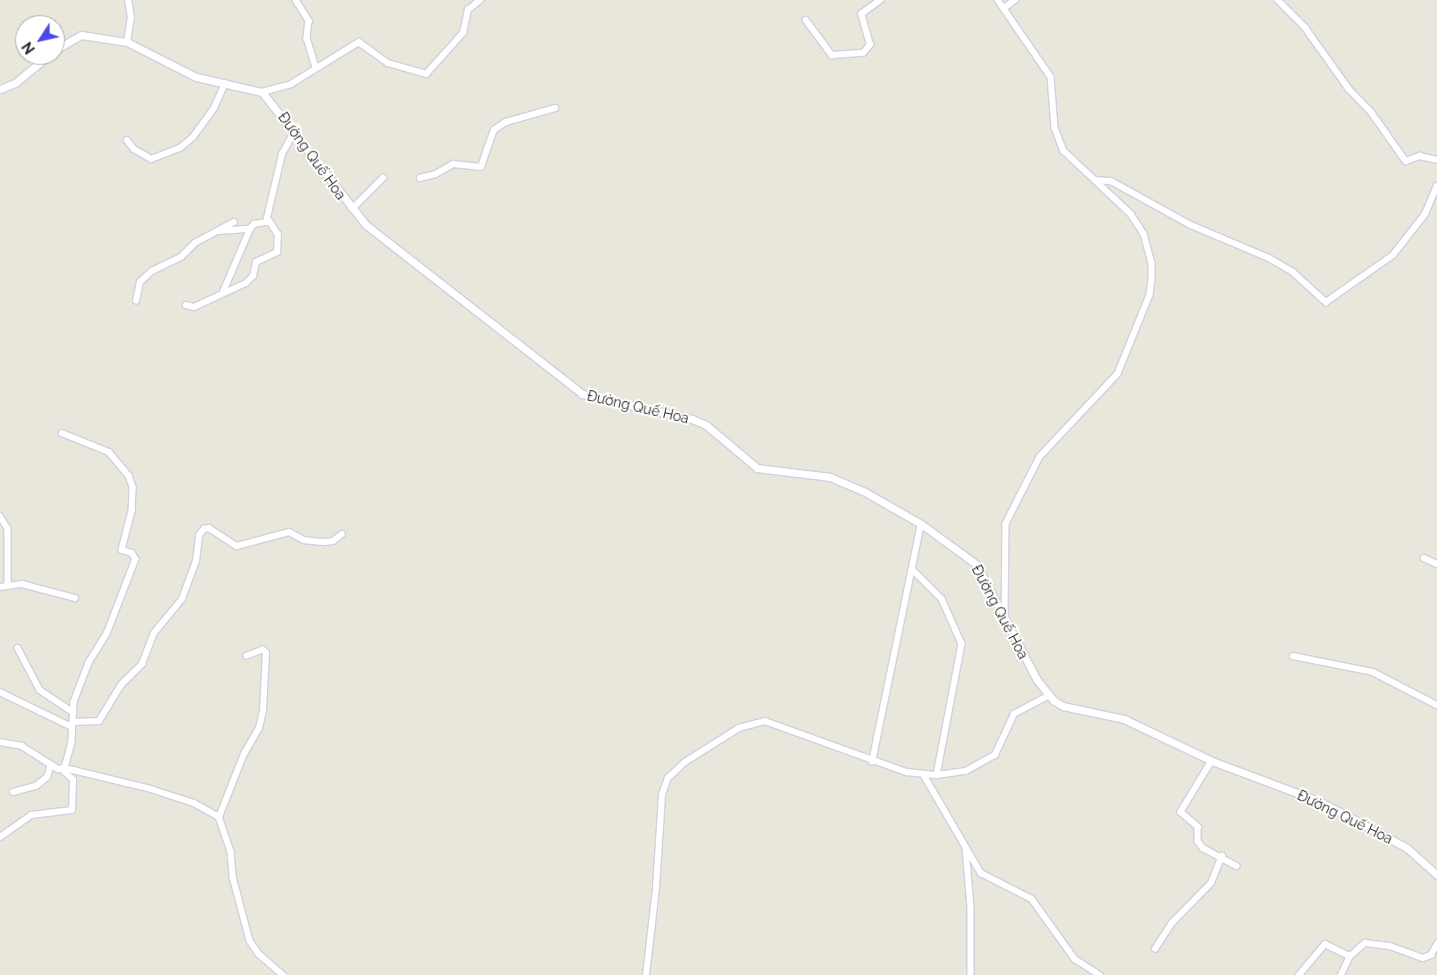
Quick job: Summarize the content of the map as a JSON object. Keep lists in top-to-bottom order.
{
  "streets": {
    "street": ["Đường Quế Hoa"]
  },
  "north": "bottom left"
}
